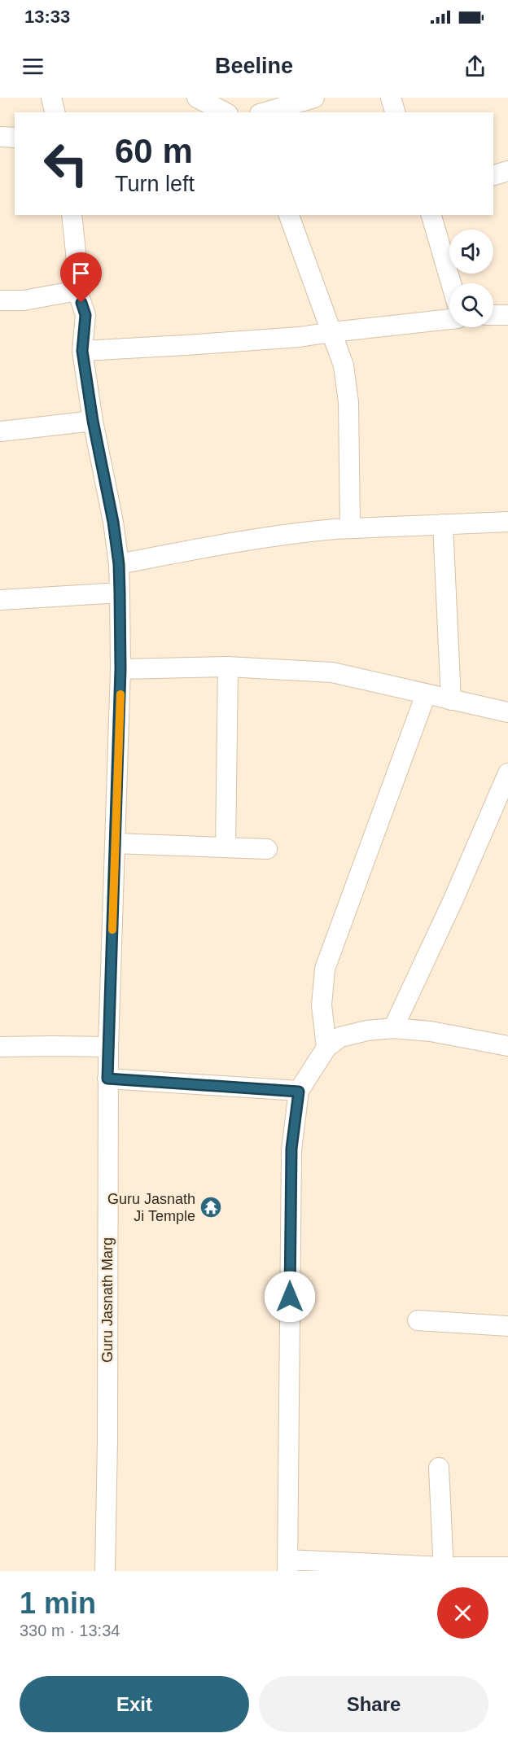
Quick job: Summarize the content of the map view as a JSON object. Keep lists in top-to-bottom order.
{
  "streets": {
    "street": ["Guru Jasnath Marg"]
  },
  "places": {
    "temple": ["Guru Jasnath Ji Temple"]
  },
  "page": {
    "status": "13:33",
    "header": "Beeline",
    "turn": ["60 m", "Turn left"],
    "heading": ["1 min", "330 m · 13:34"],
    "buttons": ["Exit", "Share"]
  }
}
